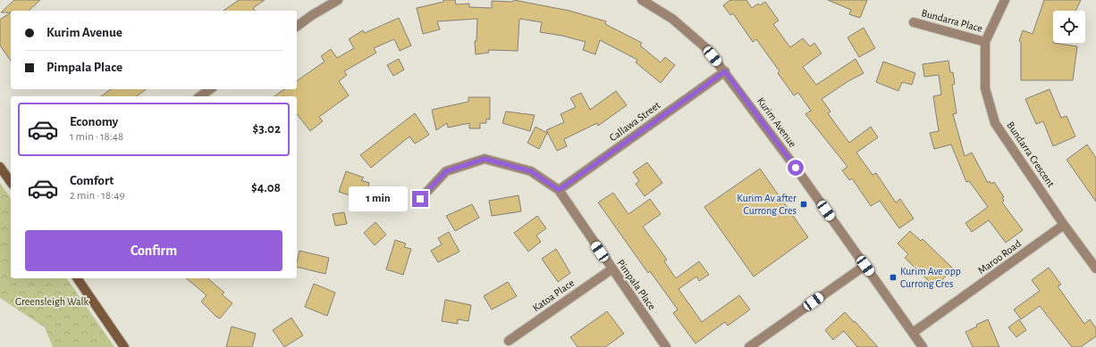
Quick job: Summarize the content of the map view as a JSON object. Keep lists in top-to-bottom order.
{
  "streets": {
    "street": [
      "Bundarra Place",
      "Callawa Street",
      "Kurim Avenue",
      "Bundarra Crescent",
      "Maroo Road",
      "Pimpala Place",
      "Katoa Place"
    ]
  },
  "crossings": [
    ["Bundarra Place", "Bundarra Crescent"],
    ["Callawa Street", "Kurim Avenue"],
    ["Callawa Street", "Pimpala Place"],
    ["Kurim Avenue", "Maroo Road"],
    ["Bundarra Crescent", "Maroo Road"],
    ["Pimpala Place", "Katoa Place"]
  ],
  "parks": ["Greensleigh Walk"],
  "places": {
    "transit": ["Kurim Av after Currong Cres", "Kurim Ave opp Currong Cres"]
  },
  "page": {
    "banner": ["Kurim Avenue", "Pimpala Place"],
    "list": [
      {
        "name": "Economy",
        "note": "1 min · 18:48",
        "value": "$3.02"
      },
      {
        "name": "Comfort",
        "note": "2 min · 18:49",
        "value": "$4.08"
      }
    ],
    "bubble": "1 min",
    "buttons": "Confirm"
  }
}
